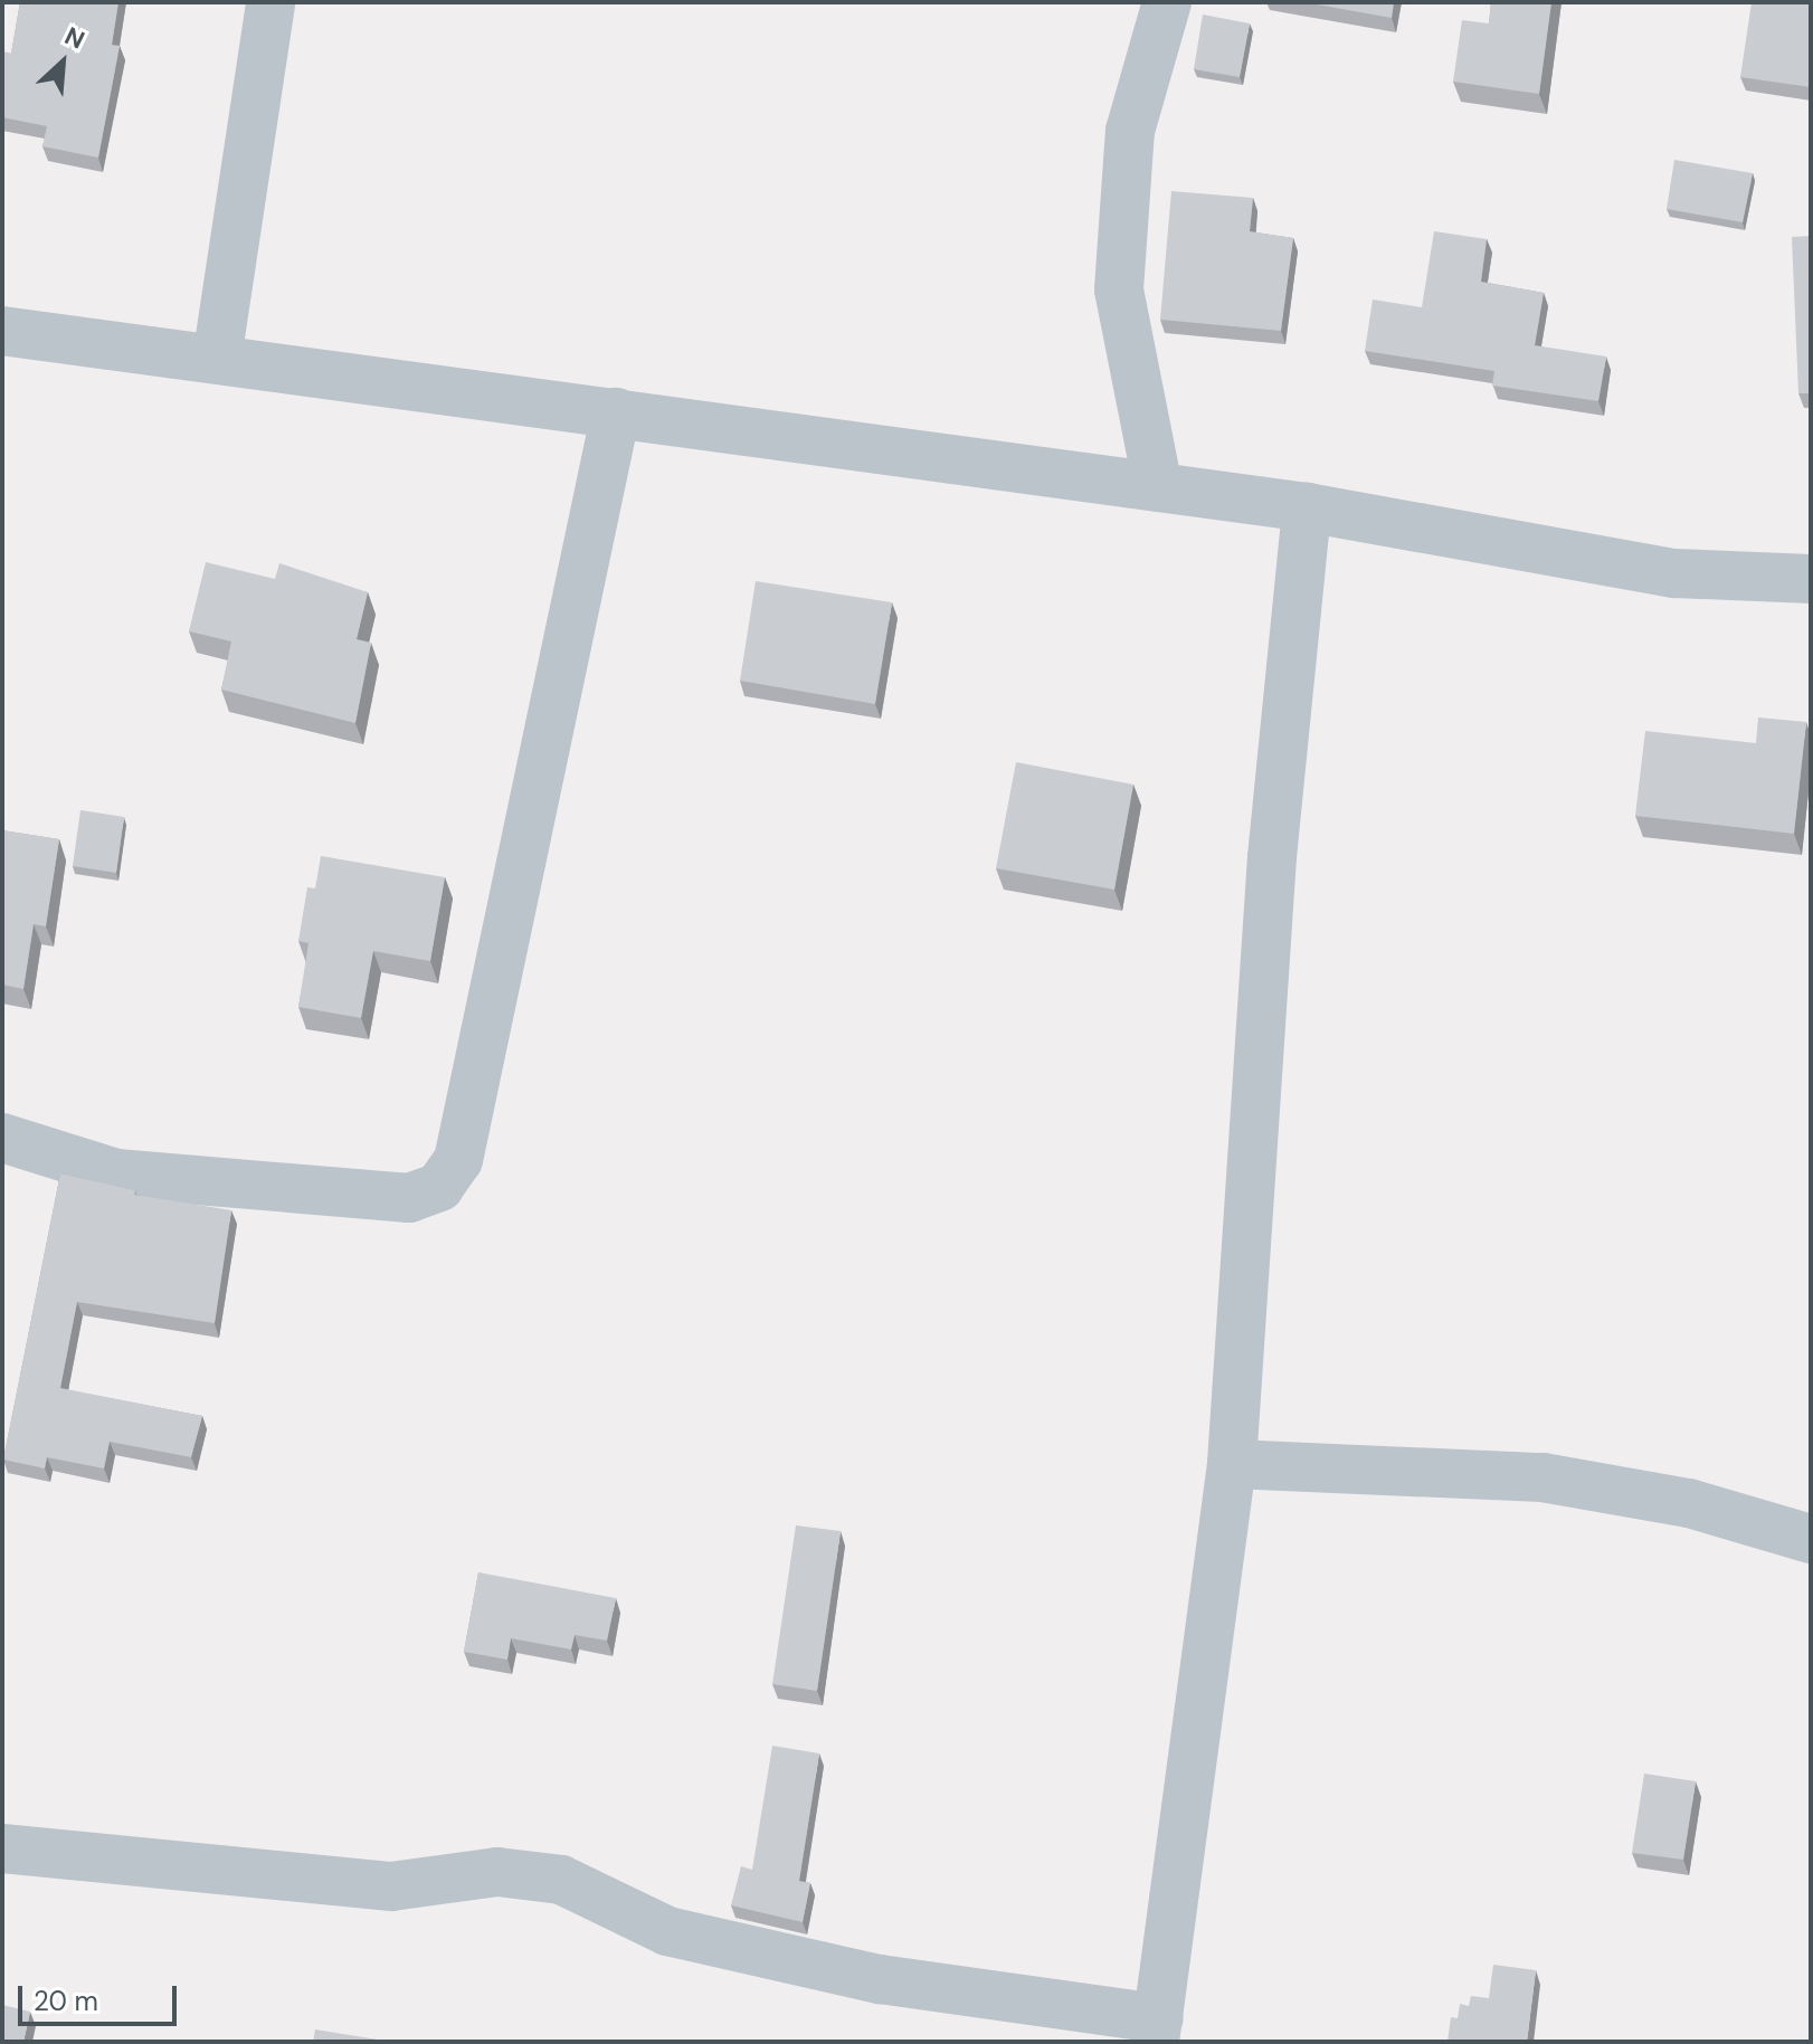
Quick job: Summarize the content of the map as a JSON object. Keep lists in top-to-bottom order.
{
  "scale_bar": "20 m",
  "north": "top right"
}
